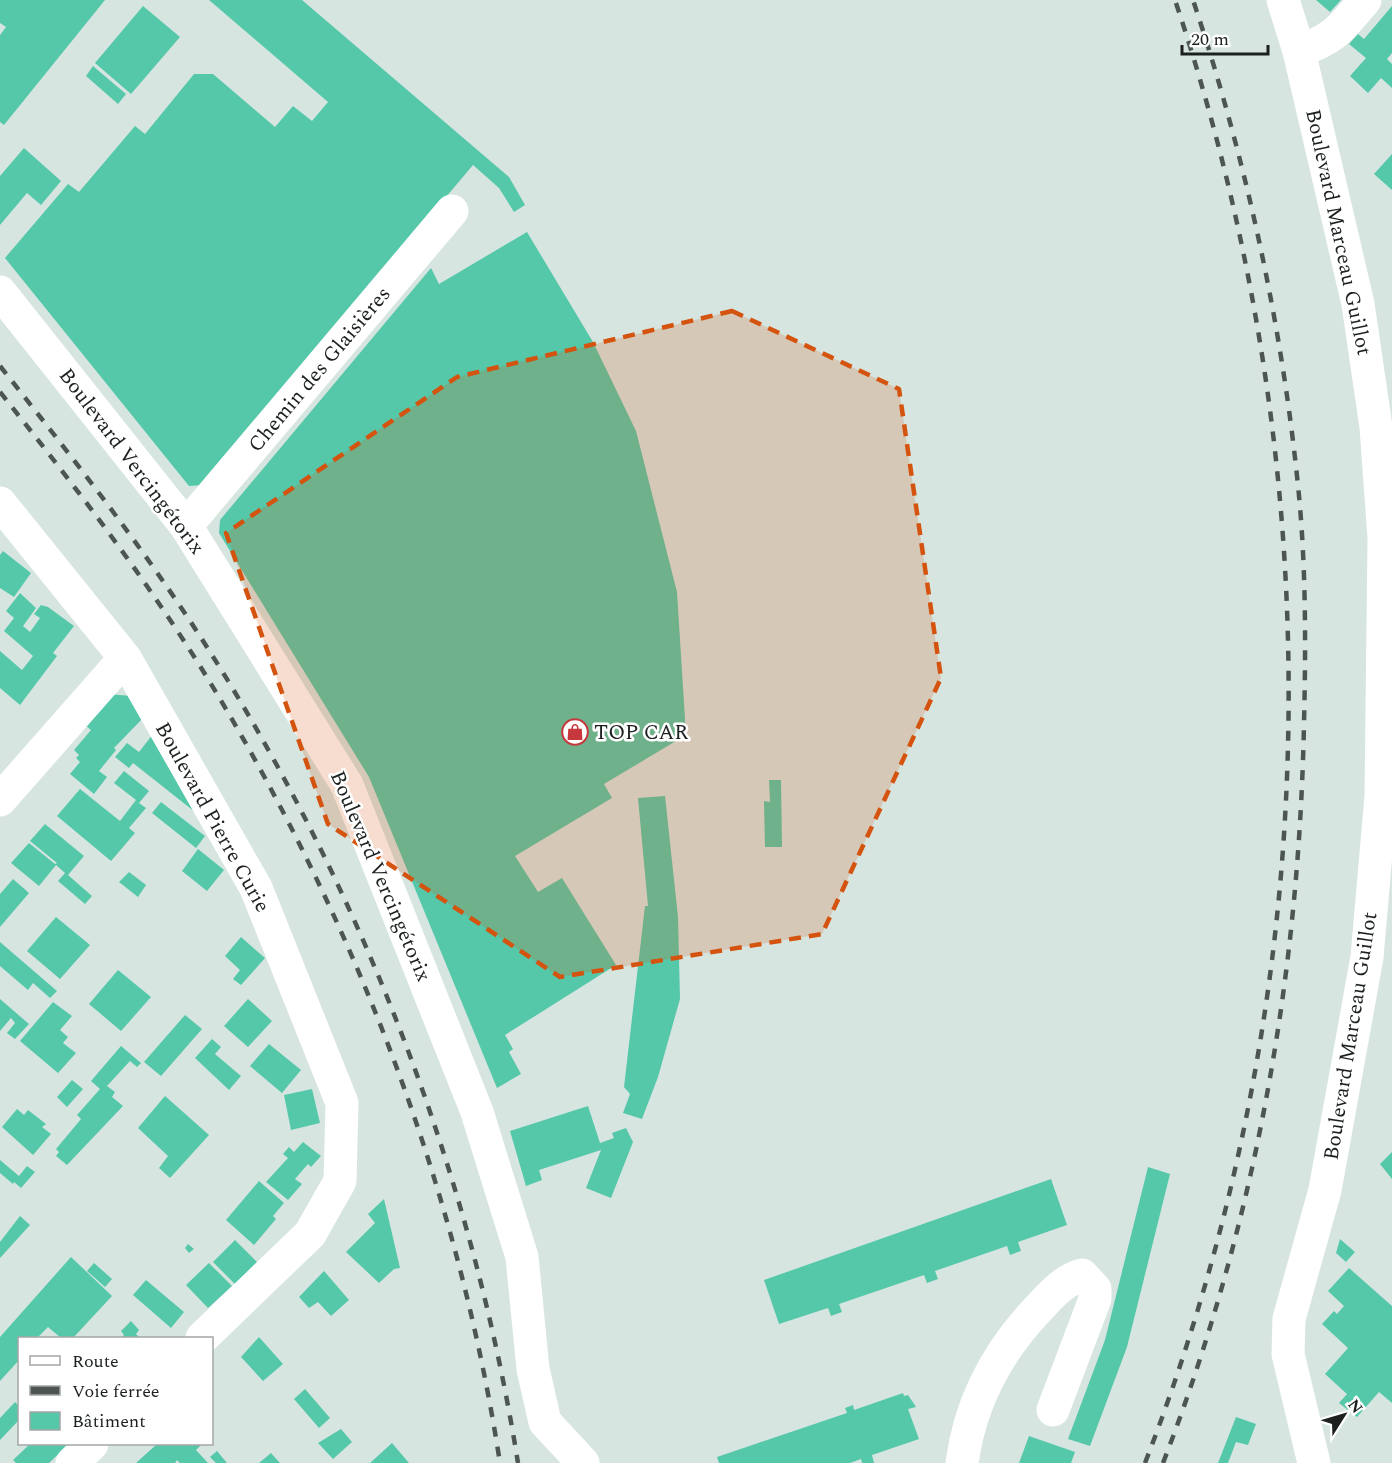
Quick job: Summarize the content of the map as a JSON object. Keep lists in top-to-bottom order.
{
  "streets": {
    "street": [
      "Boulevard Marceau Guillot",
      "Chemin des Glaisières",
      "Boulevard Vercingétorix",
      "Boulevard Pierre Curie"
    ]
  },
  "crossings": [
    ["Chemin des Glaisières", "Boulevard Vercingétorix"]
  ],
  "places": {
    "shop": ["TOP CAR"]
  },
  "legend": ["Route", "Voie ferrée", "Bâtiment"],
  "scale_bar": "20 m",
  "north": "top right"
}
